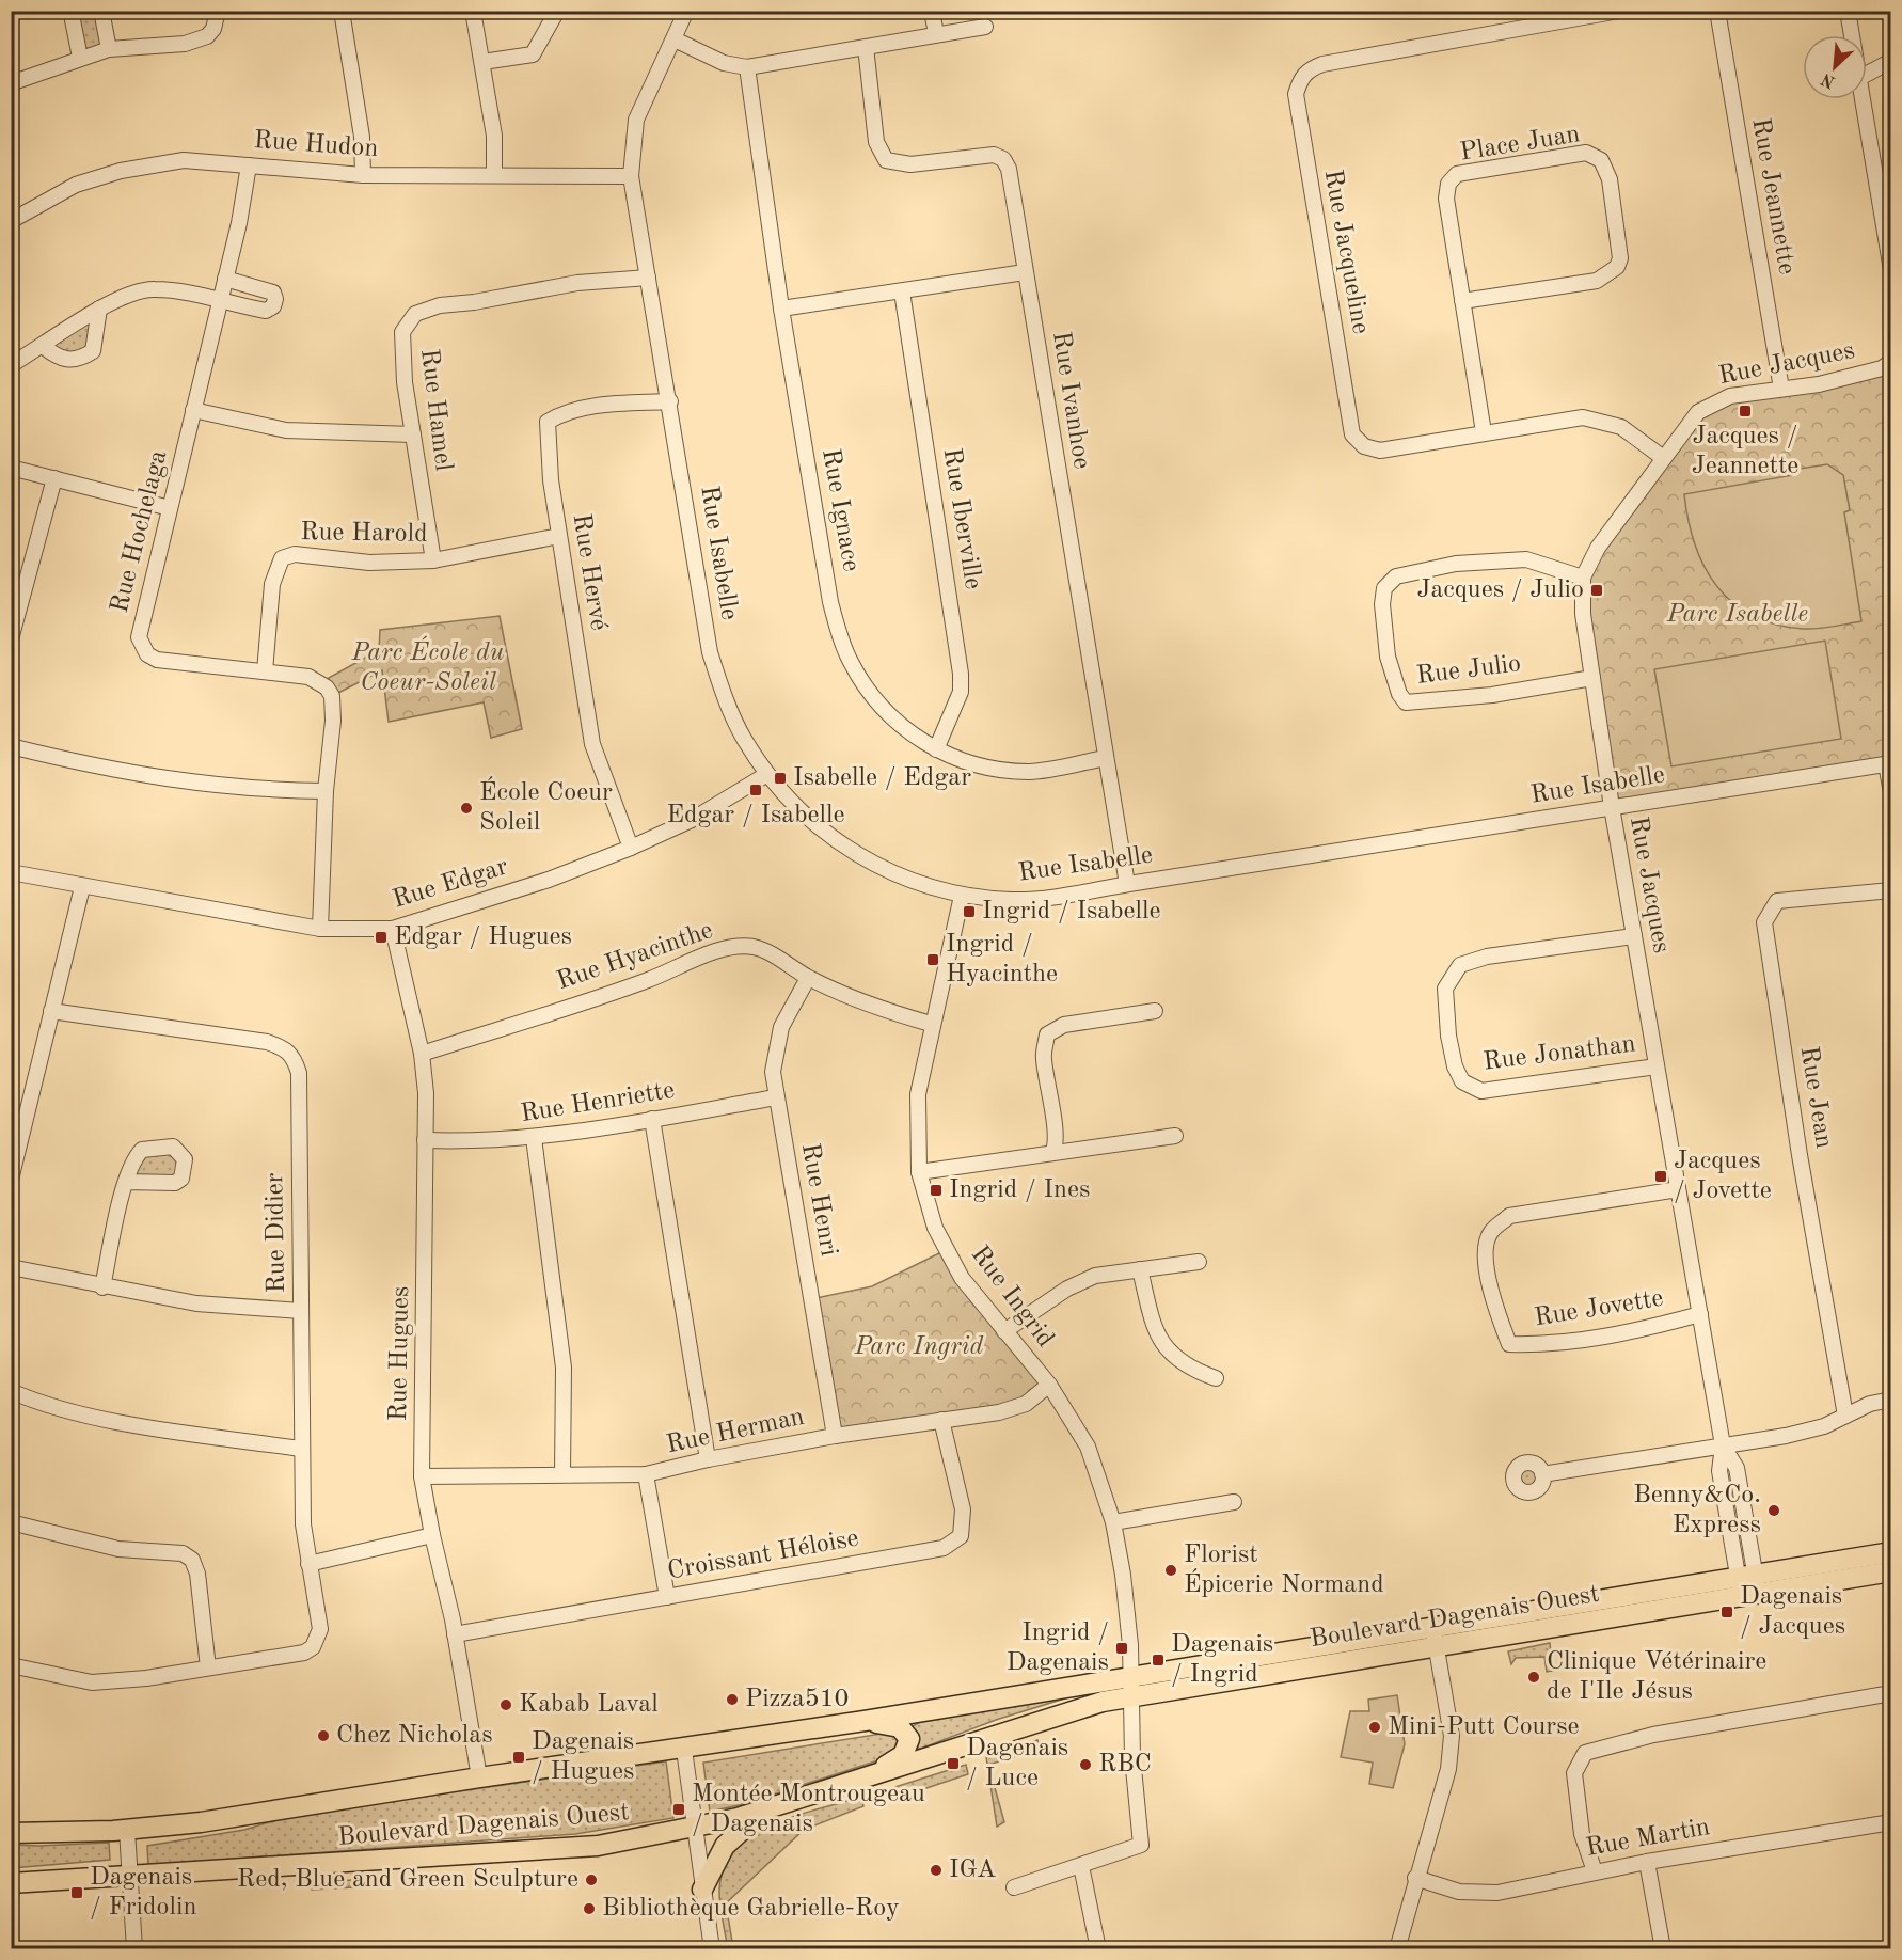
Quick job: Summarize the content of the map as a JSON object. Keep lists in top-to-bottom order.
{
  "streets": {
    "main road": ["Boulevard Dagenais Ouest"],
    "street": [
      "Place Juan",
      "Rue Hudon",
      "Rue Jeannette",
      "Rue Jacqueline",
      "Rue Jacques",
      "Rue Ivanhoe",
      "Rue Hamel",
      "Rue Ignace",
      "Rue Iberville",
      "Rue Hochelaga",
      "Rue Harold",
      "Rue Isabelle",
      "Rue Hervé",
      "Rue Julio",
      "Rue Edgar",
      "Rue Hyacinthe",
      "Rue Jonathan",
      "Rue Jean",
      "Rue Henriette",
      "Rue Henri",
      "Rue Didier",
      "Rue Ingrid",
      "Rue Jovette",
      "Rue Hugues",
      "Rue Herman",
      "Croissant Héloise",
      "Rue Martin"
    ]
  },
  "crossings": [
    ["Place Juan", "Rue Jacqueline"],
    ["Rue Hudon", "Rue Hochelaga"],
    ["Rue Hudon", "Rue Isabelle"],
    ["Rue Jeannette", "Rue Jacques"],
    ["Rue Jacqueline", "Rue Jacques"],
    ["Rue Jacques", "Rue Isabelle"],
    ["Rue Jacques", "Rue Julio"],
    ["Rue Jacques", "Rue Jonathan"],
    ["Rue Jacques", "Rue Jovette"],
    ["Rue Jacques", "Boulevard Dagenais Ouest"],
    ["Rue Ivanhoe", "Rue Ignace"],
    ["Rue Ivanhoe", "Rue Isabelle"],
    ["Rue Hamel", "Rue Harold"],
    ["Rue Hamel", "Rue Isabelle"],
    ["Rue Ignace", "Rue Iberville"],
    ["Rue Hochelaga", "Rue Harold"],
    ["Rue Hochelaga", "Rue Edgar"],
    ["Rue Harold", "Rue Hervé"],
    ["Rue Isabelle", "Rue Hervé"],
    ["Rue Isabelle", "Rue Edgar"],
    ["Rue Isabelle", "Rue Ingrid"],
    ["Rue Hervé", "Rue Edgar"],
    ["Rue Edgar", "Rue Hugues"],
    ["Rue Hyacinthe", "Rue Henri"],
    ["Rue Hyacinthe", "Rue Ingrid"],
    ["Rue Hyacinthe", "Rue Hugues"],
    ["Rue Henriette", "Rue Henri"],
    ["Rue Henriette", "Rue Hugues"],
    ["Rue Henri", "Rue Herman"],
    ["Rue Ingrid", "Rue Herman"],
    ["Rue Ingrid", "Boulevard Dagenais Ouest"],
    ["Rue Hugues", "Rue Herman"],
    ["Rue Hugues", "Croissant Héloise"],
    ["Rue Hugues", "Boulevard Dagenais Ouest"],
    ["Rue Herman", "Croissant Héloise"]
  ],
  "parks": ["Parc Isabelle", "Parc École du Coeur-Soleil", "Parc Ingrid"],
  "places": {
    "transit": [
      "Jacques / Jeannette",
      "Jacques / Julio",
      "Isabelle / Edgar",
      "Edgar / Isabelle",
      "Ingrid / Isabelle",
      "Edgar / Hugues",
      "Ingrid / Hyacinthe",
      "Jacques / Jovette",
      "Ingrid / Ines",
      "Dagenais / Jacques",
      "Ingrid / Dagenais",
      "Dagenais / Ingrid",
      "Dagenais / Hugues",
      "Dagenais / Luce",
      "Montée Montrougeau / Dagenais",
      "Dagenais / Fridolin"
    ],
    "other": [
      "École Coeur Soleil",
      "Benny&Co. Express",
      "Florist Épicerie Normand",
      "Clinique Vétérinaire de I'Ile Jésus",
      "Pizza510",
      "Kabab Laval",
      "Mini-Putt Course",
      "Chez Nicholas",
      "RBC",
      "IGA",
      "Red, Blue and Green Sculpture",
      "Bibliothèque Gabrielle-Roy"
    ]
  },
  "north": "bottom left"
}
